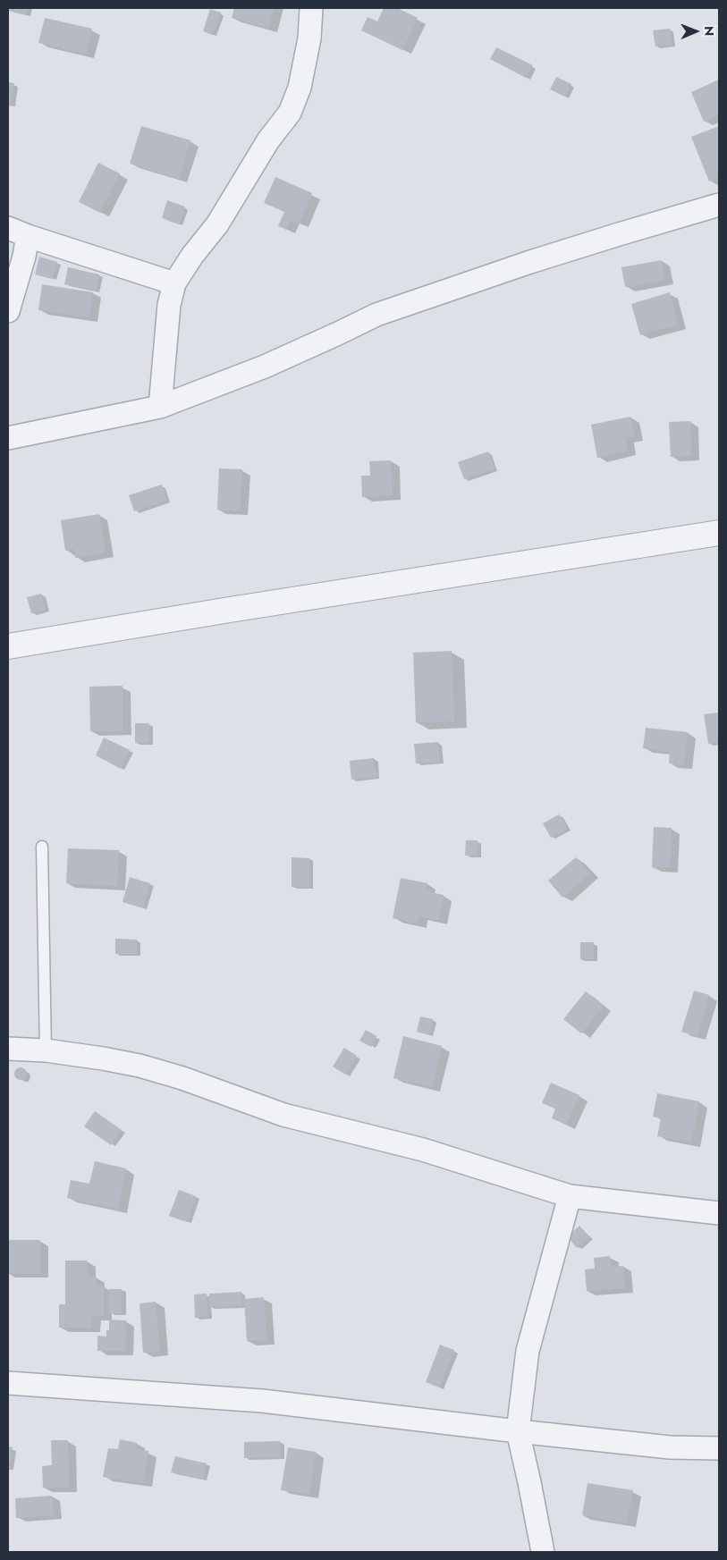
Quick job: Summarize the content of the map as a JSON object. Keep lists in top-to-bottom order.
{
  "north": "right"
}
